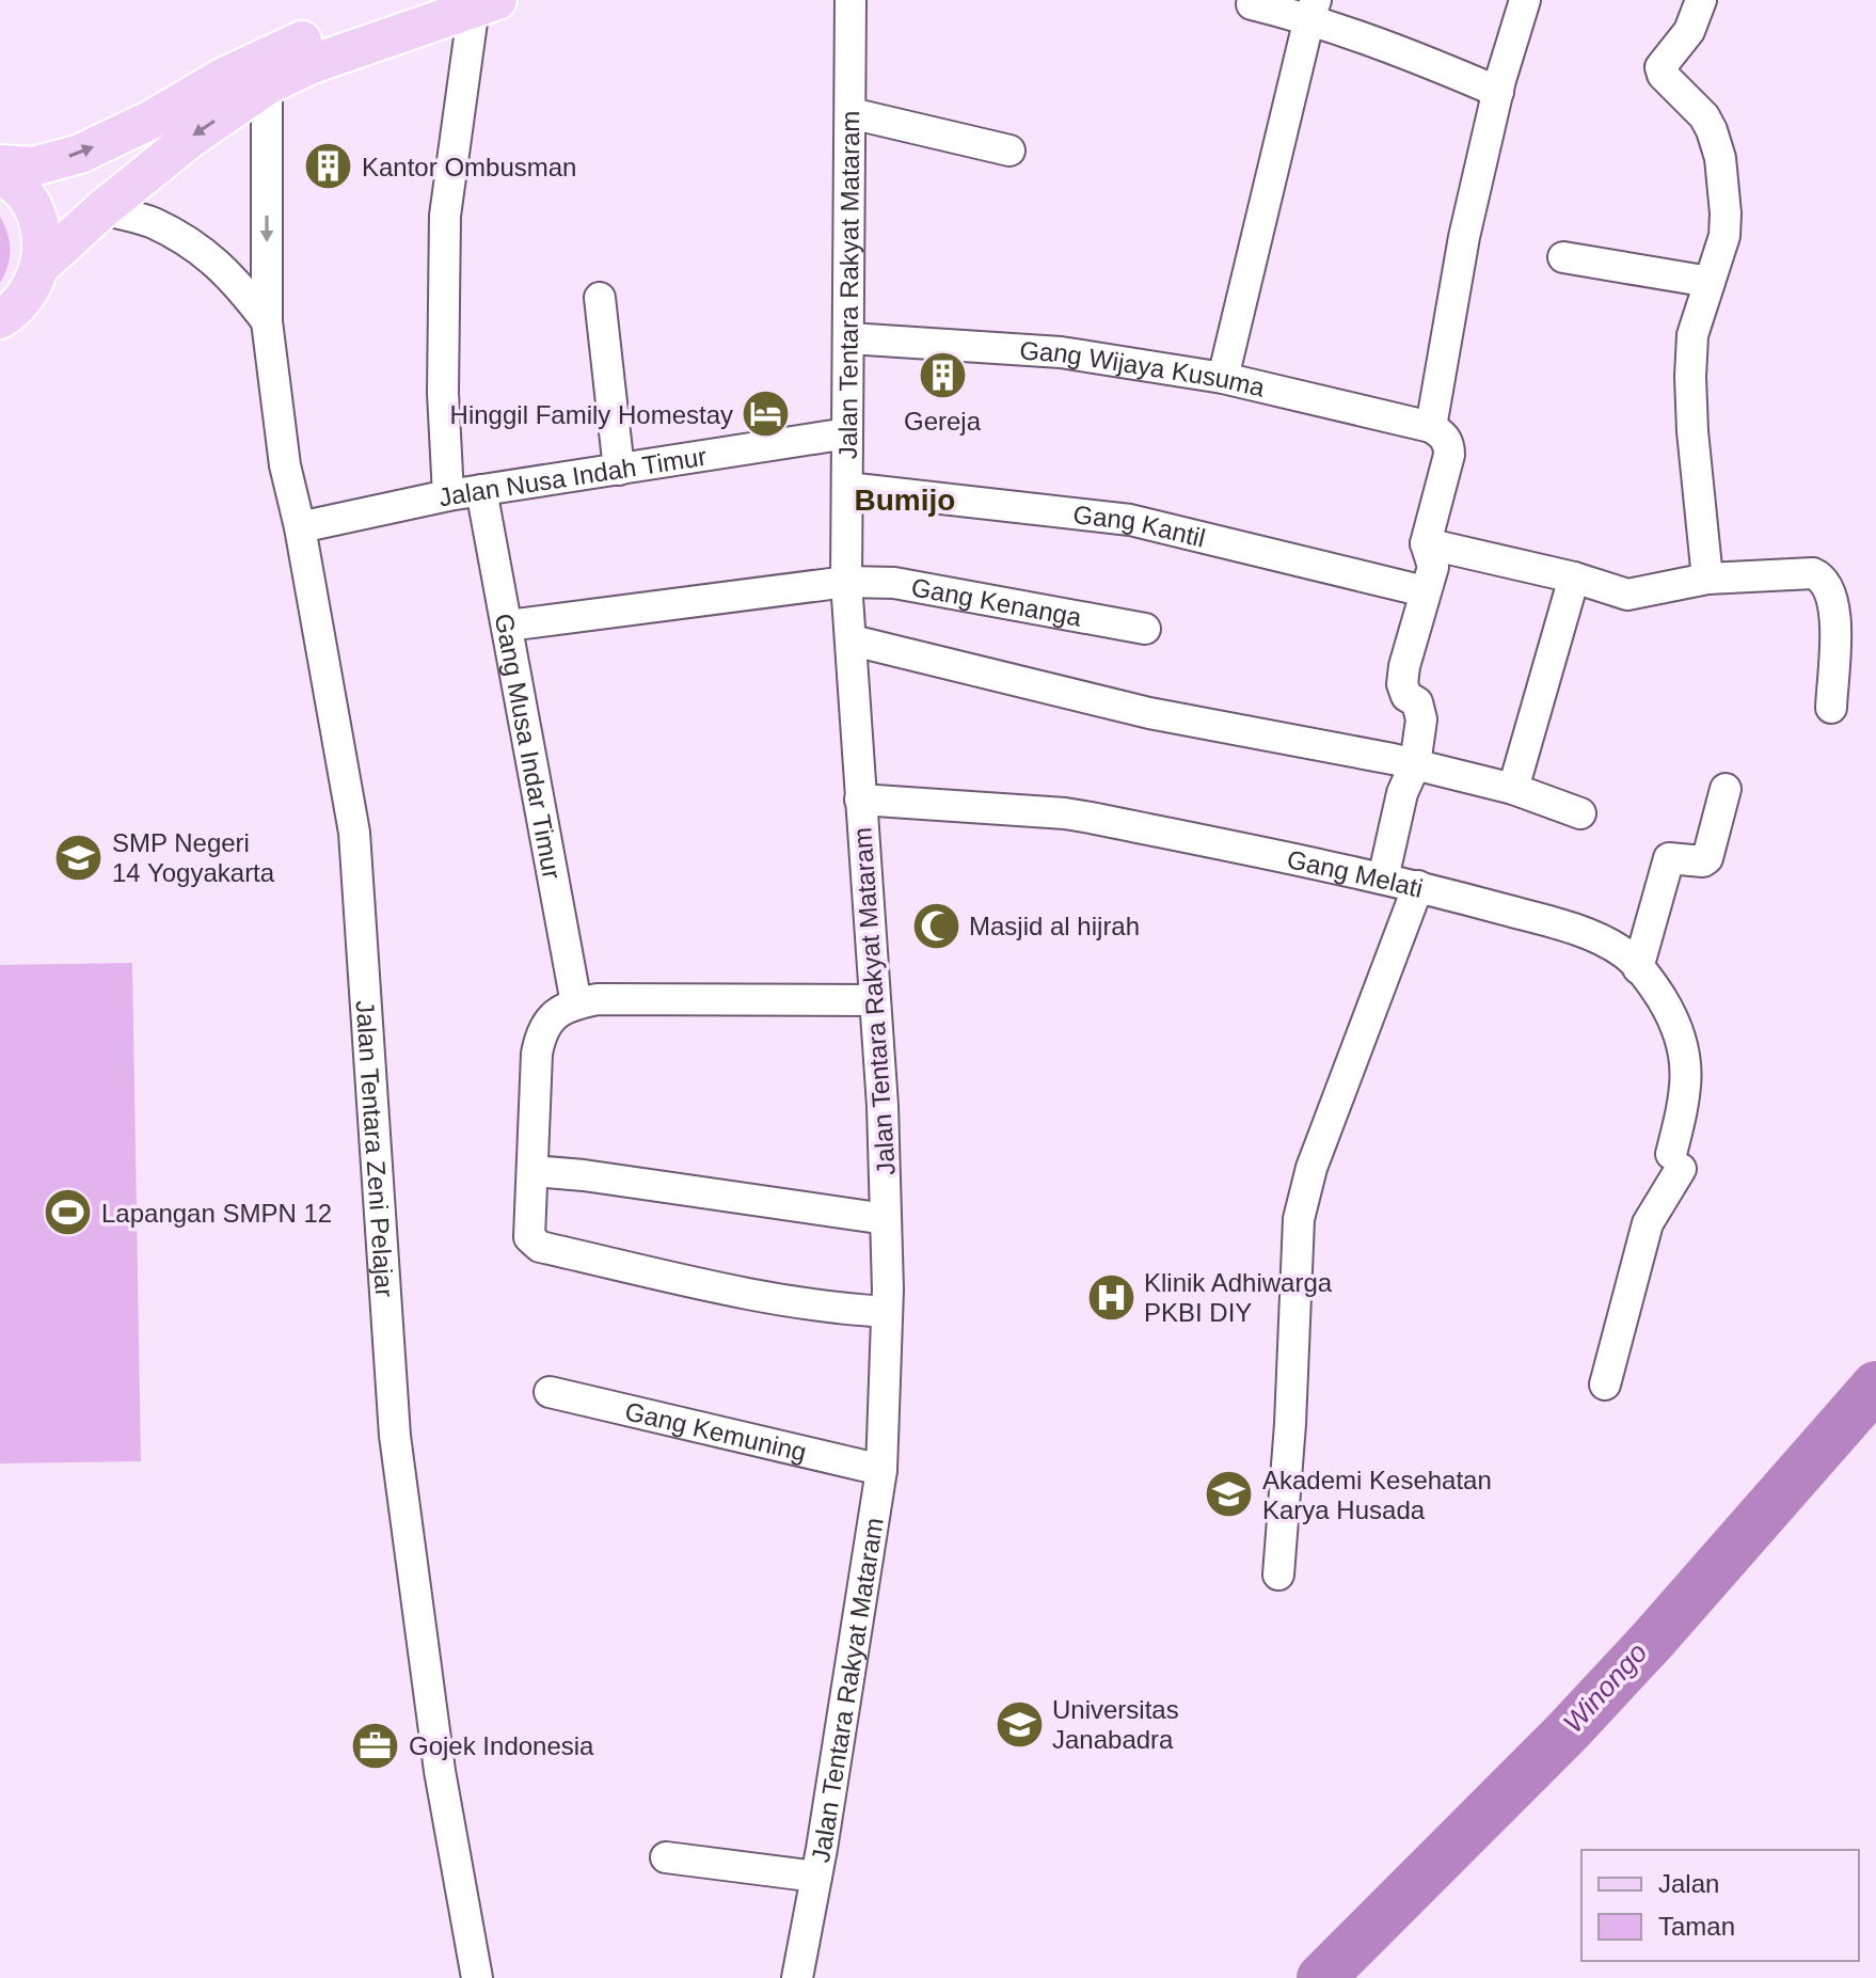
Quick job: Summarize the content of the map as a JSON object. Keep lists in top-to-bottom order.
{
  "streets": {
    "street": [
      "Jalan Tentara Rakyat Mataram",
      "Gang Wijaya Kusuma",
      "Jalan Nusa Indah Timur",
      "Gang Kantil",
      "Gang Kenanga",
      "Gang Musa Indar Timur",
      "Gang Melati",
      "Jalan Tentara Zeni Pelajar",
      "Gang Kemuning"
    ]
  },
  "crossings": [
    ["Jalan Tentara Rakyat Mataram", "Gang Wijaya Kusuma"],
    ["Jalan Tentara Rakyat Mataram", "Jalan Nusa Indah Timur"],
    ["Jalan Tentara Rakyat Mataram", "Gang Kantil"],
    ["Jalan Tentara Rakyat Mataram", "Gang Kenanga"],
    ["Jalan Tentara Rakyat Mataram", "Gang Melati"],
    ["Jalan Tentara Rakyat Mataram", "Gang Kemuning"],
    ["Jalan Nusa Indah Timur", "Gang Musa Indar Timur"],
    ["Jalan Nusa Indah Timur", "Jalan Tentara Zeni Pelajar"],
    ["Gang Kenanga", "Gang Musa Indar Timur"]
  ],
  "districts": ["Bumijo"],
  "water": ["Winongo"],
  "places": {
    "building": ["Kantor Ombusman", "Gereja"],
    "hotel": ["Hinggil Family Homestay"],
    "school or university": ["SMP Negeri 14 Yogyakarta", "Akademi Kesehatan Karya Husada", "Universitas Janabadra"],
    "mosque": ["Masjid al hijrah"],
    "sports": ["Lapangan SMPN 12"],
    "hospital": ["Klinik Adhiwarga PKBI DIY"],
    "office": ["Gojek Indonesia"]
  },
  "legend": ["Jalan", "Taman"]
}
